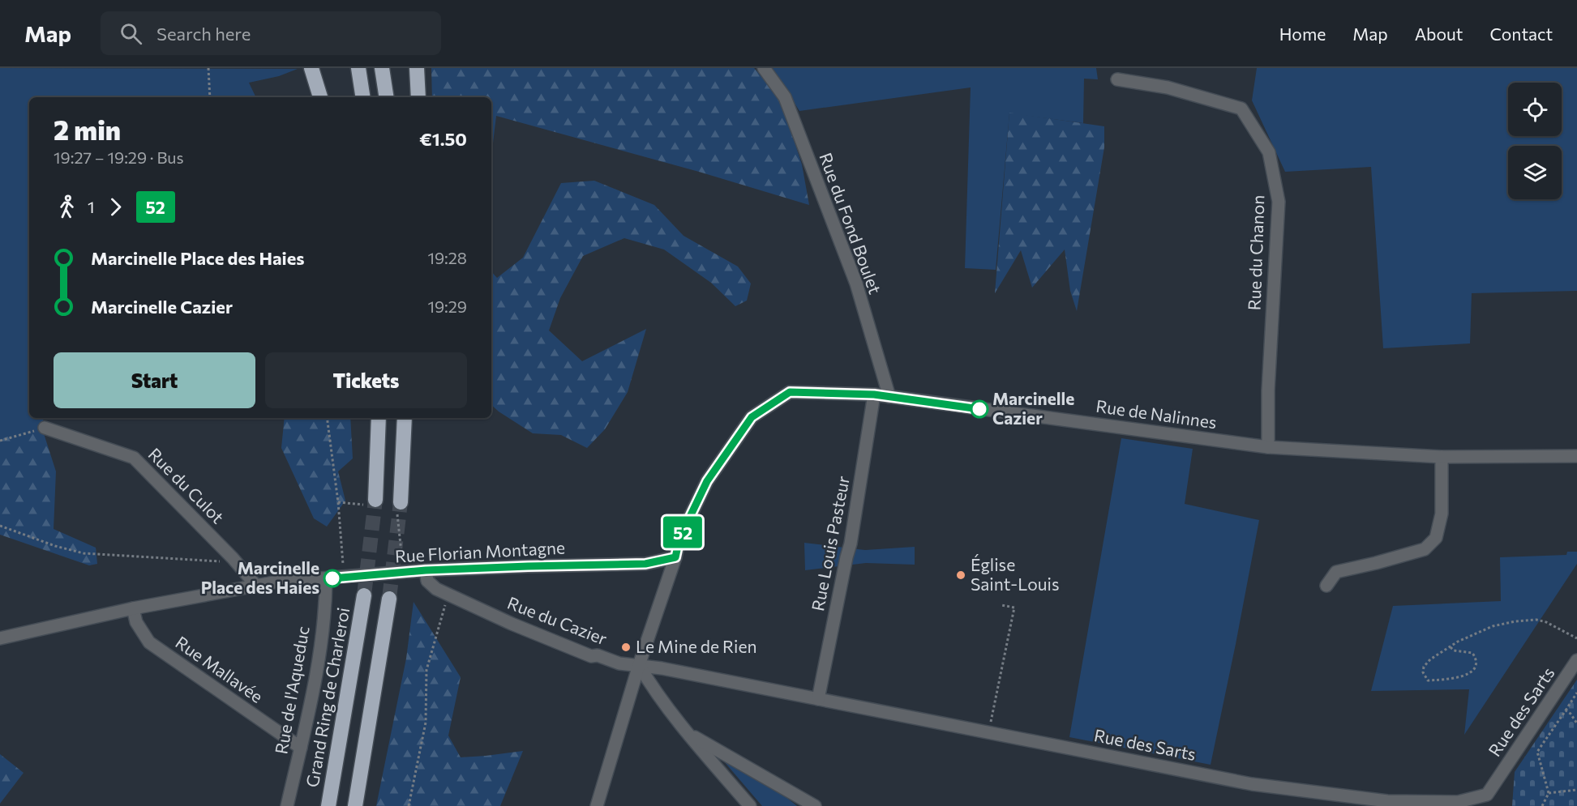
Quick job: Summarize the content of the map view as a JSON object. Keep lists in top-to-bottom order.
{
  "streets": {
    "highway": ["Grand Ring de Charleroi"],
    "street": [
      "Rue du Fond Boulet",
      "Rue du Chanon",
      "Rue de Nalinnes",
      "Rue du Culot",
      "Rue Louis Pasteur",
      "Rue Florian Montagne",
      "Rue du Cazier",
      "Rue Mallavée",
      "Rue de l'Aqueduc",
      "Rue des Sarts"
    ]
  },
  "crossings": [
    ["Rue du Fond Boulet", "Rue de Nalinnes"],
    ["Rue du Chanon", "Rue de Nalinnes"],
    ["Rue de Nalinnes", "Rue Louis Pasteur"],
    ["Rue de Nalinnes", "Rue Florian Montagne"],
    ["Rue de Nalinnes", "Rue du Cazier"],
    ["Rue de Nalinnes", "Rue des Sarts"],
    ["Rue du Culot", "Rue Florian Montagne"],
    ["Rue Louis Pasteur", "Rue des Sarts"],
    ["Rue Florian Montagne", "Rue du Cazier"],
    ["Rue Florian Montagne", "Rue Mallavée"],
    ["Rue Florian Montagne", "Rue de l'Aqueduc"],
    ["Rue du Cazier", "Rue des Sarts"],
    ["Rue Mallavée", "Rue de l'Aqueduc"]
  ],
  "places": [
    "Marcinelle Cazier",
    "Église Saint-Louis",
    "Marcinelle Place des Haies",
    "Le Mine de Rien"
  ],
  "lines": ["bus line 52"],
  "page": {
    "header": "Map",
    "search": "Search here",
    "nav": [
      "Home",
      "Map",
      "About",
      "Contact"
    ],
    "on_map": "52",
    "heading": ["2 min", "19:27 – 19:29 · Bus", "€1.50"],
    "legs": ["1", "52"],
    "list": [
      {
        "name": "Marcinelle Place des Haies",
        "value": "19:28"
      },
      {
        "name": "Marcinelle Cazier",
        "value": "19:29"
      }
    ],
    "buttons": ["Start", "Tickets"]
  }
}
